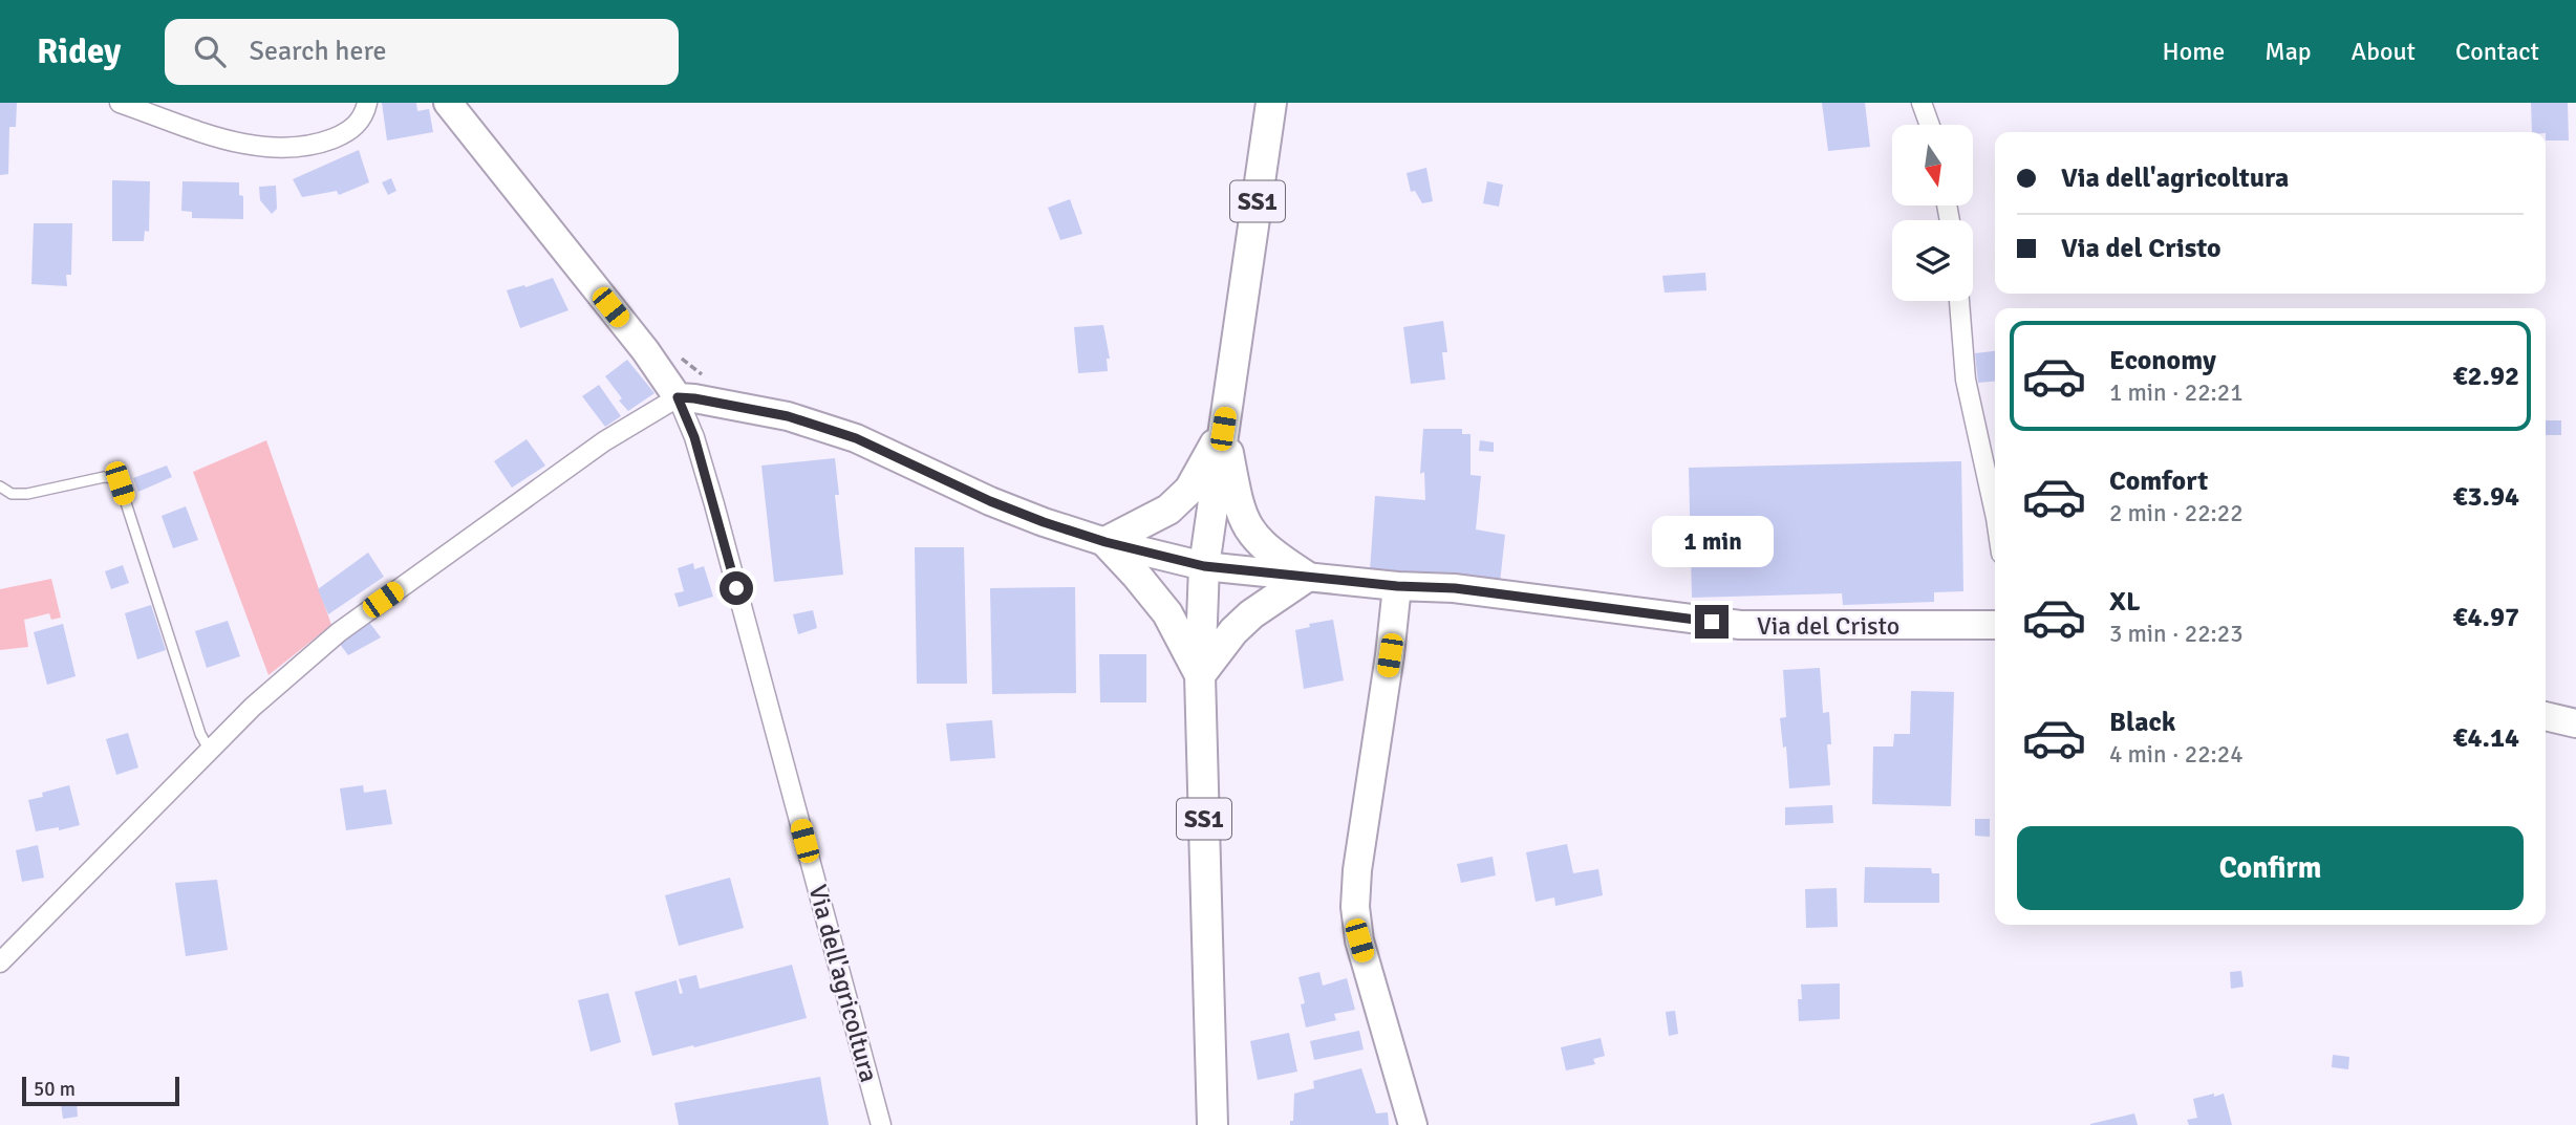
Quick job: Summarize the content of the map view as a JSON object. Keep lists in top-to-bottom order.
{
  "streets": {
    "main road": ["SS1"],
    "street": ["Via del Cristo", "Via dell'agricoltura"]
  },
  "crossings": [
    ["SS1", "Via del Cristo"],
    ["Via del Cristo", "Via dell'agricoltura"]
  ],
  "scale_bar": "50 m",
  "north": "bottom",
  "page": {
    "header": "Ridey",
    "search": "Search here",
    "nav": [
      "Home",
      "Map",
      "About",
      "Contact"
    ],
    "banner": ["Via dell'agricoltura", "Via del Cristo"],
    "list": [
      {
        "name": "Economy",
        "note": "1 min · 22:21",
        "value": "€2.92"
      },
      {
        "name": "Comfort",
        "note": "2 min · 22:22",
        "value": "€3.94"
      },
      {
        "name": "XL",
        "note": "3 min · 22:23",
        "value": "€4.97"
      },
      {
        "name": "Black",
        "note": "4 min · 22:24",
        "value": "€4.14"
      }
    ],
    "bubble": "1 min",
    "buttons": "Confirm",
    "scale": "50 m"
  }
}
